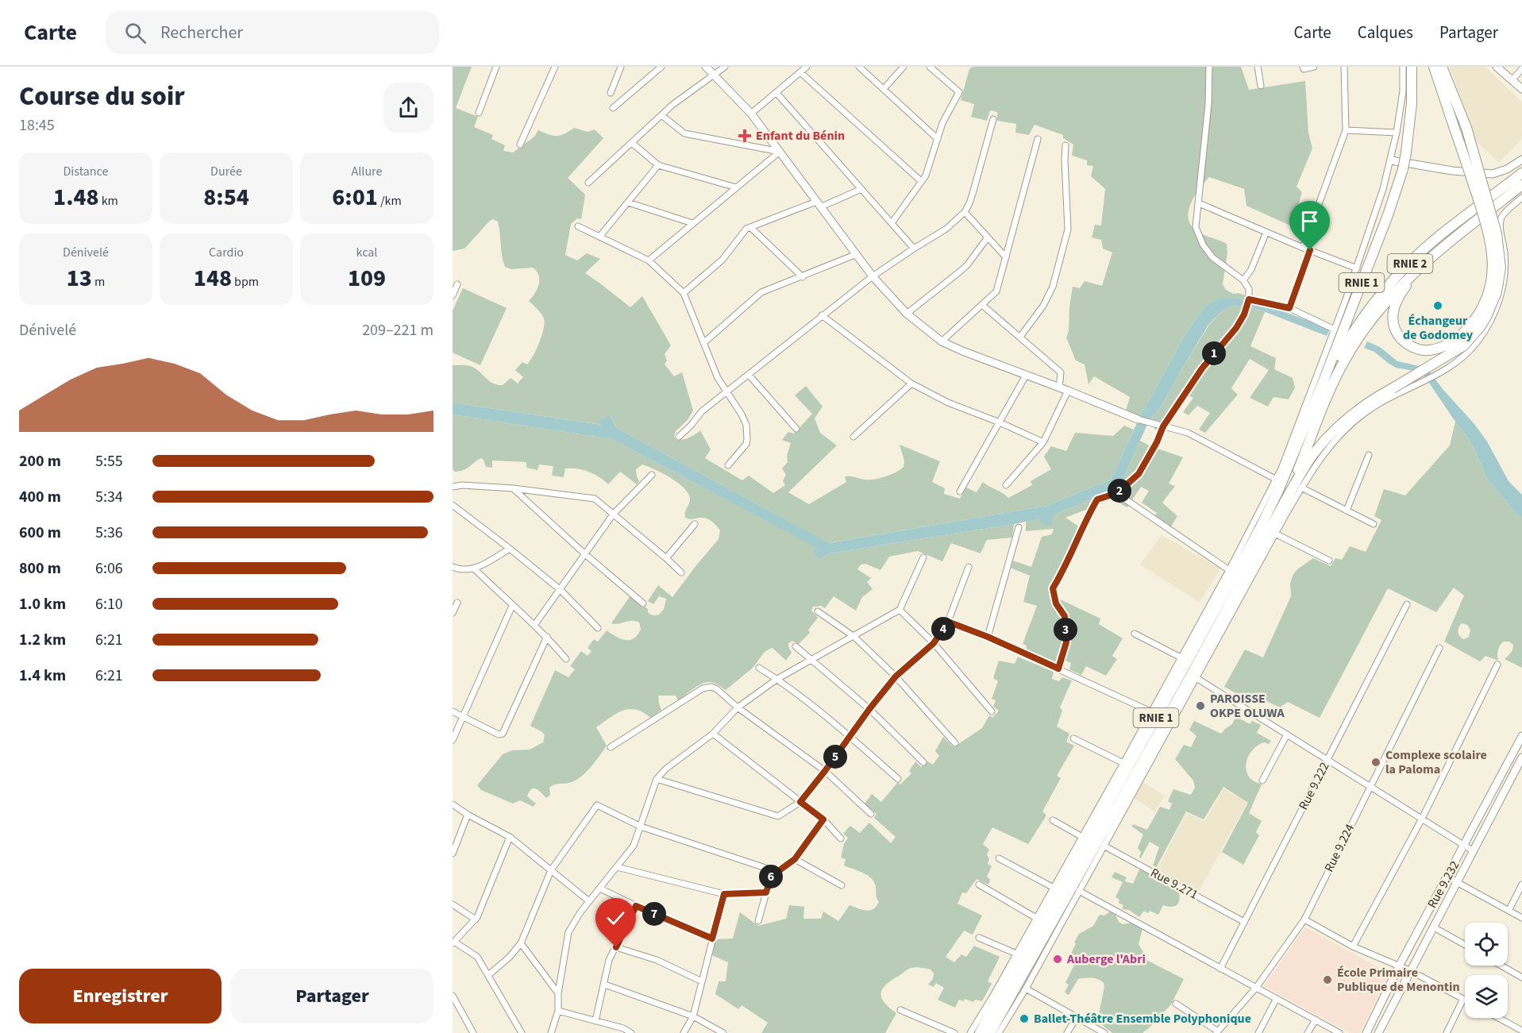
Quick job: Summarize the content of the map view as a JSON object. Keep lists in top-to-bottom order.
{
  "streets": {
    "highway": ["RNIE 2", "RNIE 1"],
    "street": [
      "Rue 9.222",
      "Rue 9.224",
      "Rue 9.271",
      "Rue 9.232"
    ]
  },
  "crossings": [
    ["RNIE 2", "RNIE 1"],
    ["Rue 9.222", "Rue 9.271"]
  ],
  "places": {
    "health": ["Enfant du Bénin"],
    "other": [
      "Échangeur de Godomey",
      "PAROISSE OKPE OLUWA",
      "Complexe scolaire la Paloma",
      "Auberge l'Abri",
      "École Primaire Publique de Menontin",
      "Ballet-Théâtre Ensemble Polyphonique"
    ]
  },
  "page": {
    "header": "Carte",
    "search": "Rechercher",
    "nav": ["Carte", "Calques", "Partager"],
    "heading": ["Course du soir", "18:45"],
    "stats": [
      ["Distance", "1.48 km"],
      ["Durée", "8:54"],
      ["Allure", "6:01 /km"],
      ["Dénivelé", "13 m"],
      ["Cardio", "148 bpm"],
      ["kcal", "109"]
    ],
    "chart": ["Dénivelé", "209–221 m"],
    "pins": [
      "1",
      "2",
      "4",
      "3",
      "5",
      "6",
      "7"
    ],
    "list": [
      {
        "name": "200 m",
        "note": "5:55"
      },
      {
        "name": "400 m",
        "note": "5:34"
      },
      {
        "name": "600 m",
        "note": "5:36"
      },
      {
        "name": "800 m",
        "note": "6:06"
      },
      {
        "name": "1.0 km",
        "note": "6:10"
      },
      {
        "name": "1.2 km",
        "note": "6:21"
      },
      {
        "name": "1.4 km",
        "note": "6:21"
      }
    ],
    "buttons": ["Enregistrer", "Partager"]
  }
}
